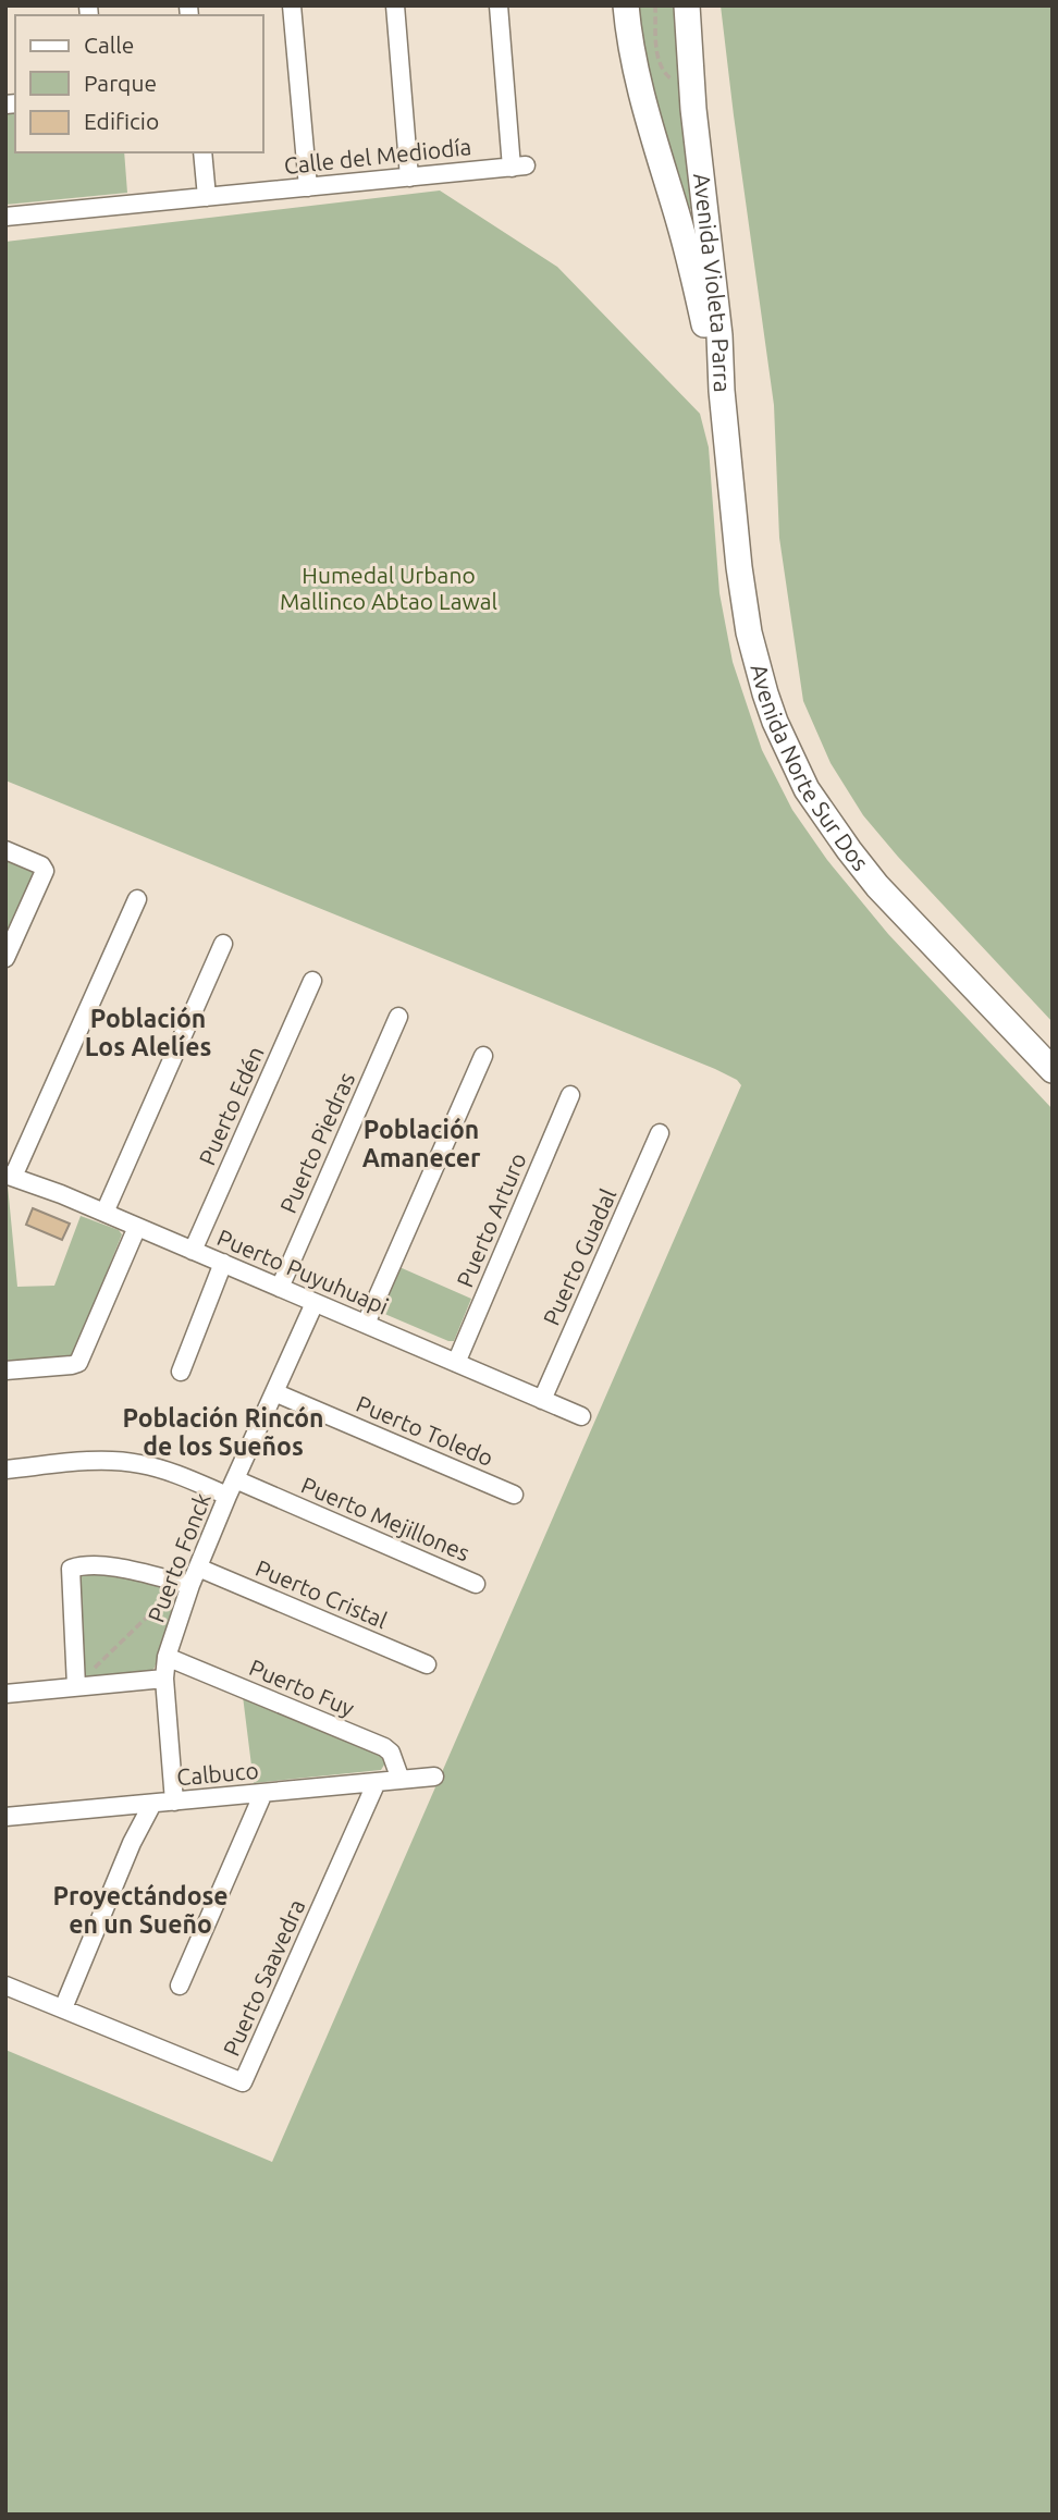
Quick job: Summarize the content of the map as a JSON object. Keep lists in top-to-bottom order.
{
  "streets": {
    "main road": ["Avenida Violeta Parra", "Avenida Norte Sur Dos"],
    "street": [
      "Calle del Mediodía",
      "Puerto Edén",
      "Puerto Piedras",
      "Puerto Arturo",
      "Puerto Guadal",
      "Puerto Puyuhuapi",
      "Puerto Toledo",
      "Puerto Mejillones",
      "Puerto Fonck",
      "Puerto Cristal",
      "Puerto Fuy",
      "Calbuco",
      "Puerto Saavedra"
    ]
  },
  "crossings": [
    ["Avenida Violeta Parra", "Avenida Norte Sur Dos"],
    ["Puerto Edén", "Puerto Puyuhuapi"],
    ["Puerto Piedras", "Puerto Puyuhuapi"],
    ["Puerto Arturo", "Puerto Puyuhuapi"],
    ["Puerto Guadal", "Puerto Puyuhuapi"],
    ["Puerto Puyuhuapi", "Puerto Fonck"],
    ["Puerto Toledo", "Puerto Fonck"],
    ["Puerto Mejillones", "Puerto Fonck"],
    ["Puerto Fonck", "Puerto Cristal"],
    ["Puerto Fonck", "Puerto Fuy"],
    ["Puerto Fonck", "Calbuco"],
    ["Puerto Fuy", "Calbuco"],
    ["Calbuco", "Puerto Saavedra"]
  ],
  "districts": [
    "Población Los Alelíes",
    "Población Amanecer",
    "Población Rincón de los Sueños",
    "Proyectándose en un Sueño"
  ],
  "parks": ["Humedal Urbano Mallinco Abtao Lawal"],
  "legend": ["Calle", "Parque", "Edificio"]
}
